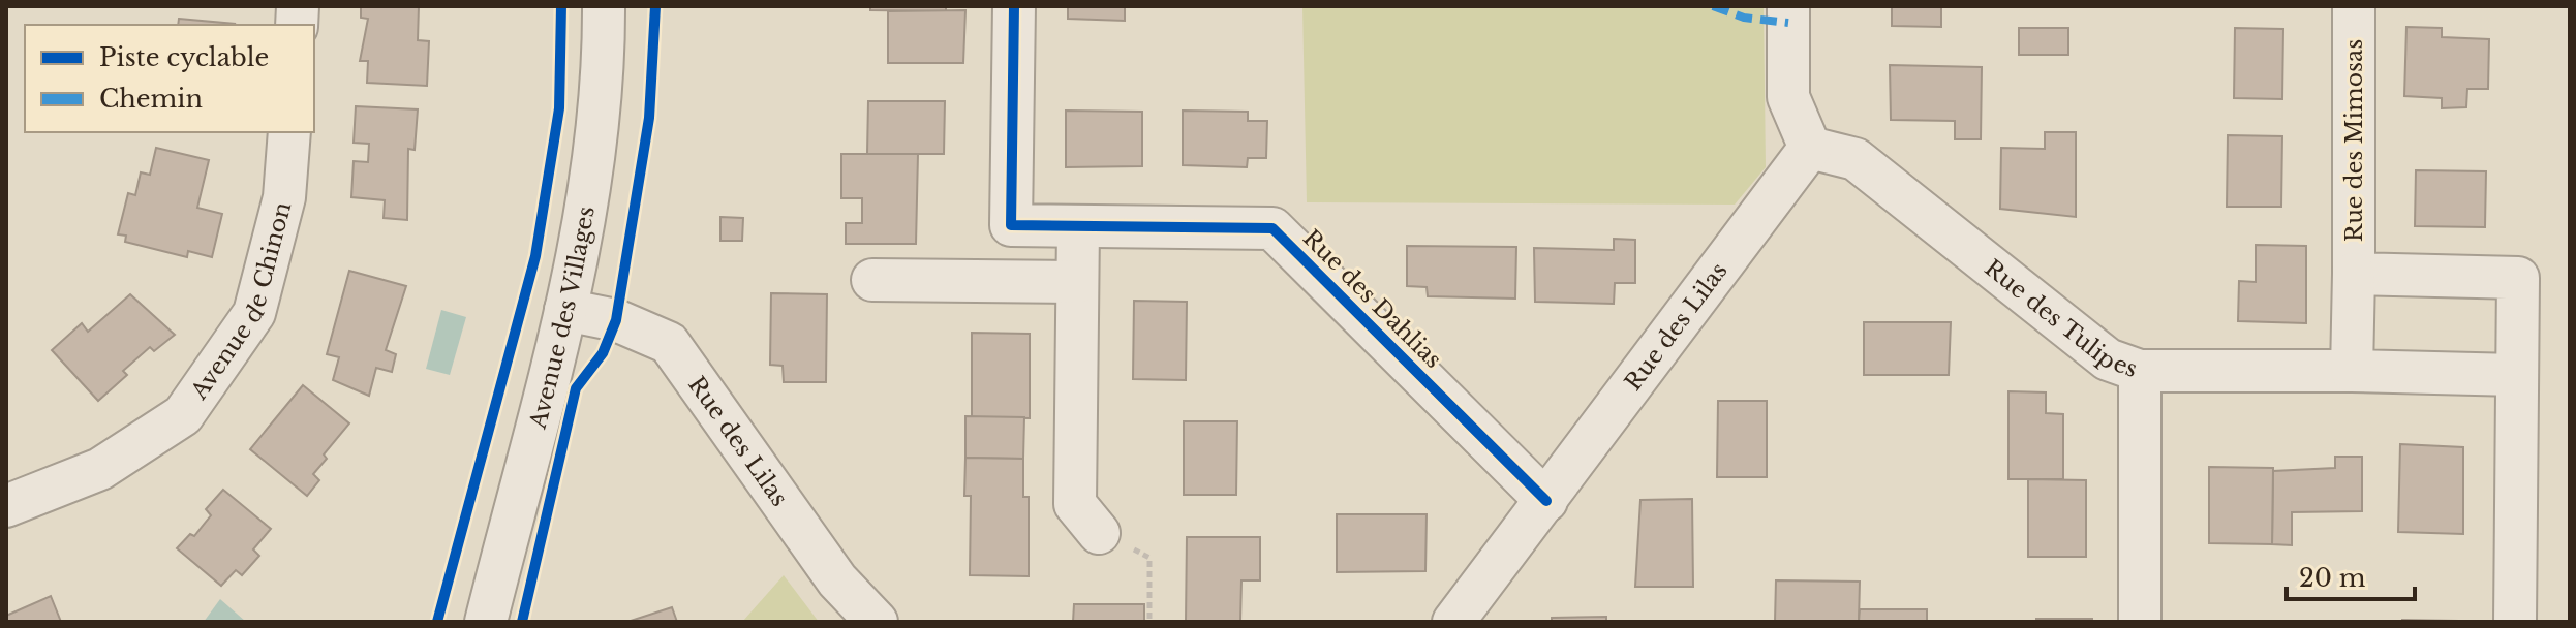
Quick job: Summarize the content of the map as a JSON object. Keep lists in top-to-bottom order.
{
  "streets": {
    "street": [
      "Rue des Mimosas",
      "Rue des Dahlias",
      "Avenue de Chinon",
      "Rue des Tulipes",
      "Avenue des Villages",
      "Rue des Lilas"
    ]
  },
  "crossings": [
    ["Rue des Mimosas", "Rue des Tulipes"],
    ["Rue des Dahlias", "Rue des Lilas"],
    ["Rue des Tulipes", "Rue des Lilas"],
    ["Avenue des Villages", "Rue des Lilas"]
  ],
  "legend": ["Piste cyclable", "Chemin"],
  "scale_bar": "20 m"
}
